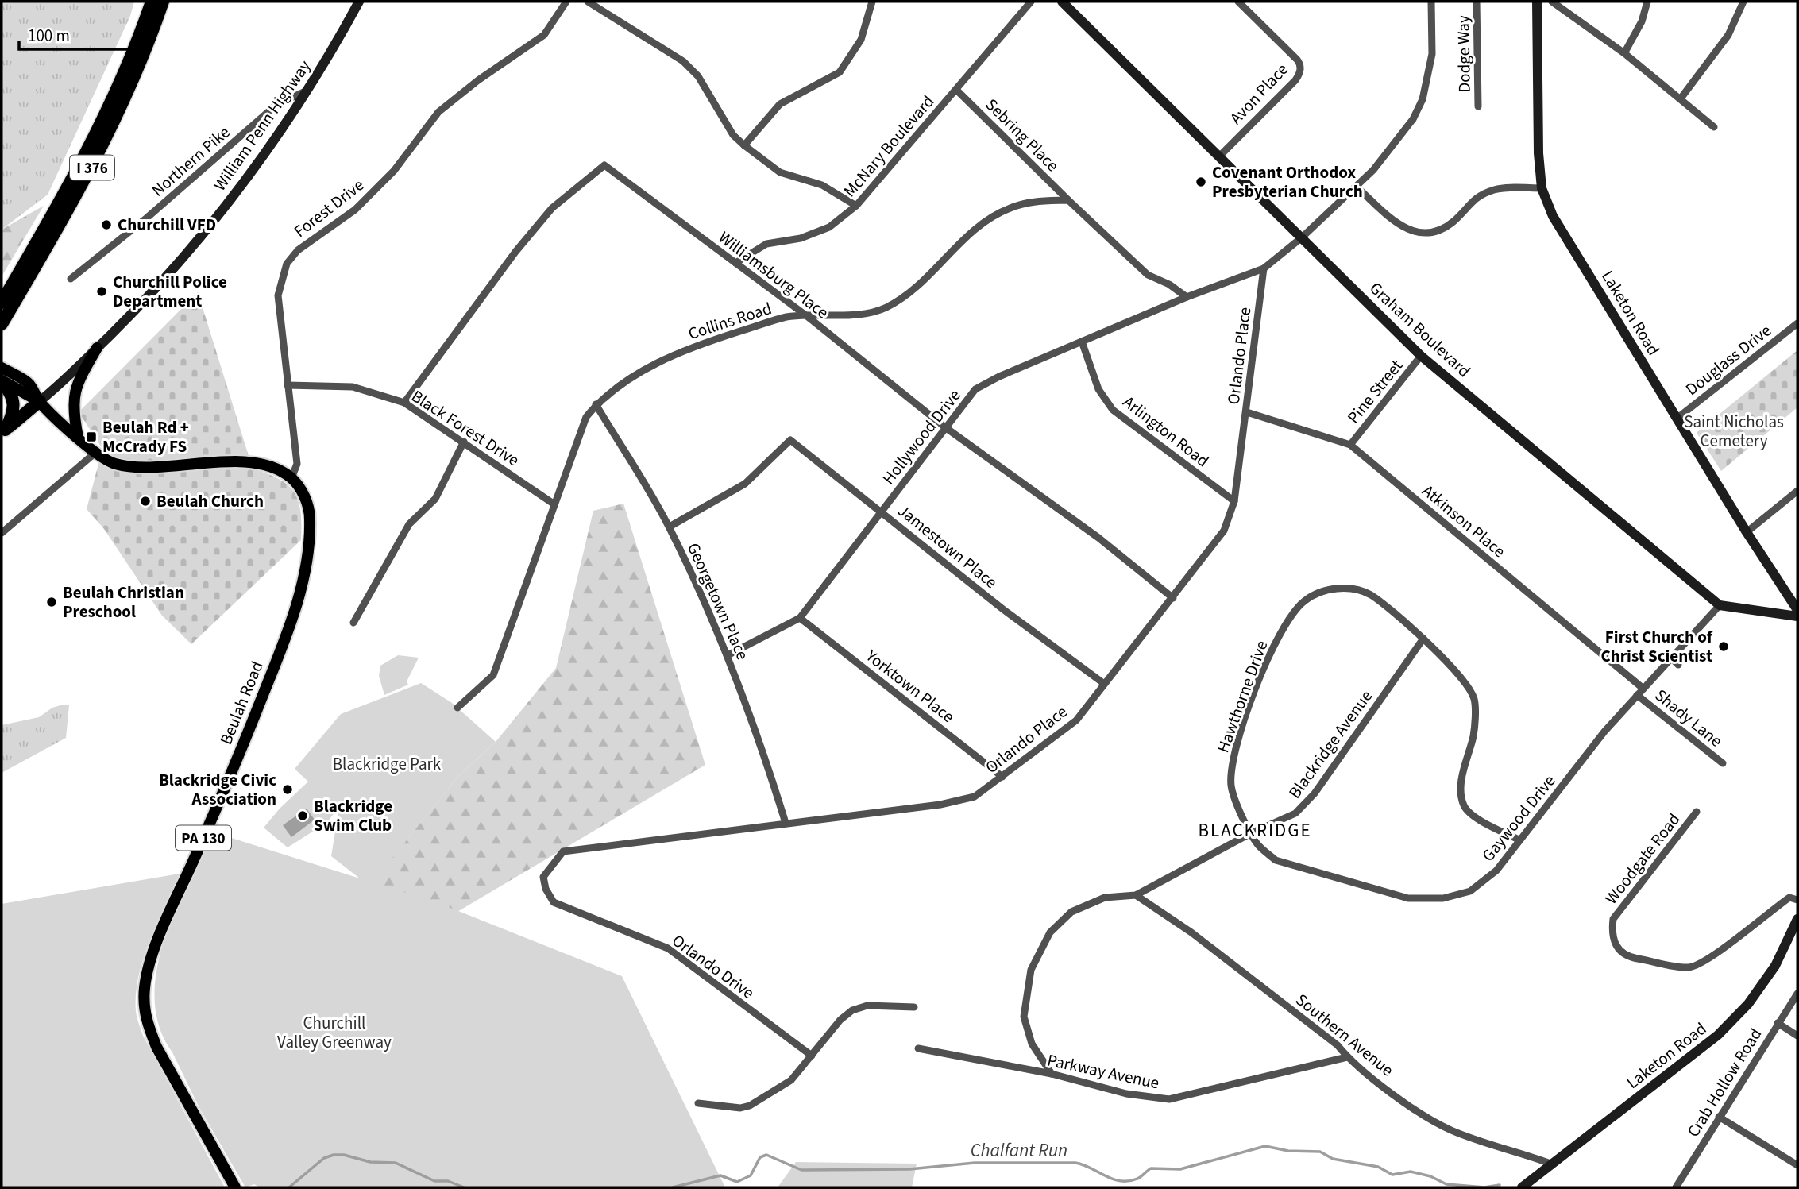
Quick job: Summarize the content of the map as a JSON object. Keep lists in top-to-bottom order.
{
  "streets": {
    "highway": ["I 376"],
    "main road": ["Beulah Road", "PA 130"],
    "street": [
      "Dodge Way",
      "Avon Place",
      "William Penn Highway",
      "Sebring Place",
      "McNary Boulevard",
      "Northern Pike",
      "Forest Drive",
      "Williamsburg Place",
      "Laketon Road",
      "Collins Road",
      "Graham Boulevard",
      "Orlando Place",
      "Douglass Drive",
      "Pine Street",
      "Black Forest Drive",
      "Arlington Road",
      "Hollywood Drive",
      "Atkinson Place",
      "Jamestown Place",
      "Georgetown Place",
      "Yorktown Place",
      "Hawthorne Drive",
      "Shady Lane",
      "Blackridge Avenue",
      "Gaywood Drive",
      "Woodgate Road",
      "Orlando Drive",
      "Southern Avenue",
      "Parkway Avenue",
      "Crab Hollow Road"
    ]
  },
  "crossings": [
    ["Avon Place", "Graham Boulevard"],
    ["William Penn Highway", "Northern Pike"],
    ["Sebring Place", "McNary Boulevard"],
    ["Sebring Place", "Collins Road"],
    ["McNary Boulevard", "Williamsburg Place"],
    ["Forest Drive", "Black Forest Drive"],
    ["Forest Drive", "Beulah Road"],
    ["Williamsburg Place", "Collins Road"],
    ["Williamsburg Place", "Orlando Place"],
    ["Williamsburg Place", "Black Forest Drive"],
    ["Williamsburg Place", "Hollywood Drive"],
    ["Laketon Road", "Douglass Drive"],
    ["Laketon Road", "Southern Avenue"],
    ["Collins Road", "Black Forest Drive"],
    ["Collins Road", "Georgetown Place"],
    ["Graham Boulevard", "Pine Street"],
    ["Graham Boulevard", "Hollywood Drive"],
    ["Graham Boulevard", "Gaywood Drive"],
    ["Orlando Place", "Arlington Road"],
    ["Orlando Place", "Hollywood Drive"],
    ["Orlando Place", "Atkinson Place"],
    ["Orlando Place", "Jamestown Place"],
    ["Orlando Place", "Georgetown Place"],
    ["Orlando Place", "Yorktown Place"],
    ["Orlando Place", "Orlando Drive"],
    ["Pine Street", "Atkinson Place"],
    ["Arlington Road", "Hollywood Drive"],
    ["Hollywood Drive", "Jamestown Place"],
    ["Hollywood Drive", "Georgetown Place"],
    ["Hollywood Drive", "Yorktown Place"],
    ["Atkinson Place", "Gaywood Drive"],
    ["Jamestown Place", "Georgetown Place"],
    ["Hawthorne Drive", "Blackridge Avenue"],
    ["Hawthorne Drive", "Gaywood Drive"],
    ["Shady Lane", "Gaywood Drive"],
    ["Blackridge Avenue", "Gaywood Drive"],
    ["Blackridge Avenue", "Southern Avenue"],
    ["Blackridge Avenue", "Parkway Avenue"],
    ["Southern Avenue", "Parkway Avenue"]
  ],
  "districts": ["BLACKRIDGE"],
  "water": ["Chalfant Run"],
  "parks": ["Saint Nicholas Cemetery", "Blackridge Park", "Churchill Valley Greenway"],
  "places": {
    "other": [
      "Covenant Orthodox Presbyterian Church",
      "Churchill VFD",
      "Churchill Police Department",
      "Beulah Church",
      "Beulah Christian Preschool",
      "First Church of Christ Scientist",
      "Blackridge Civic Association",
      "Blackridge Swim Club"
    ],
    "transit": ["Beulah Rd + McCrady FS"]
  },
  "scale_bar": "100 m"
}
